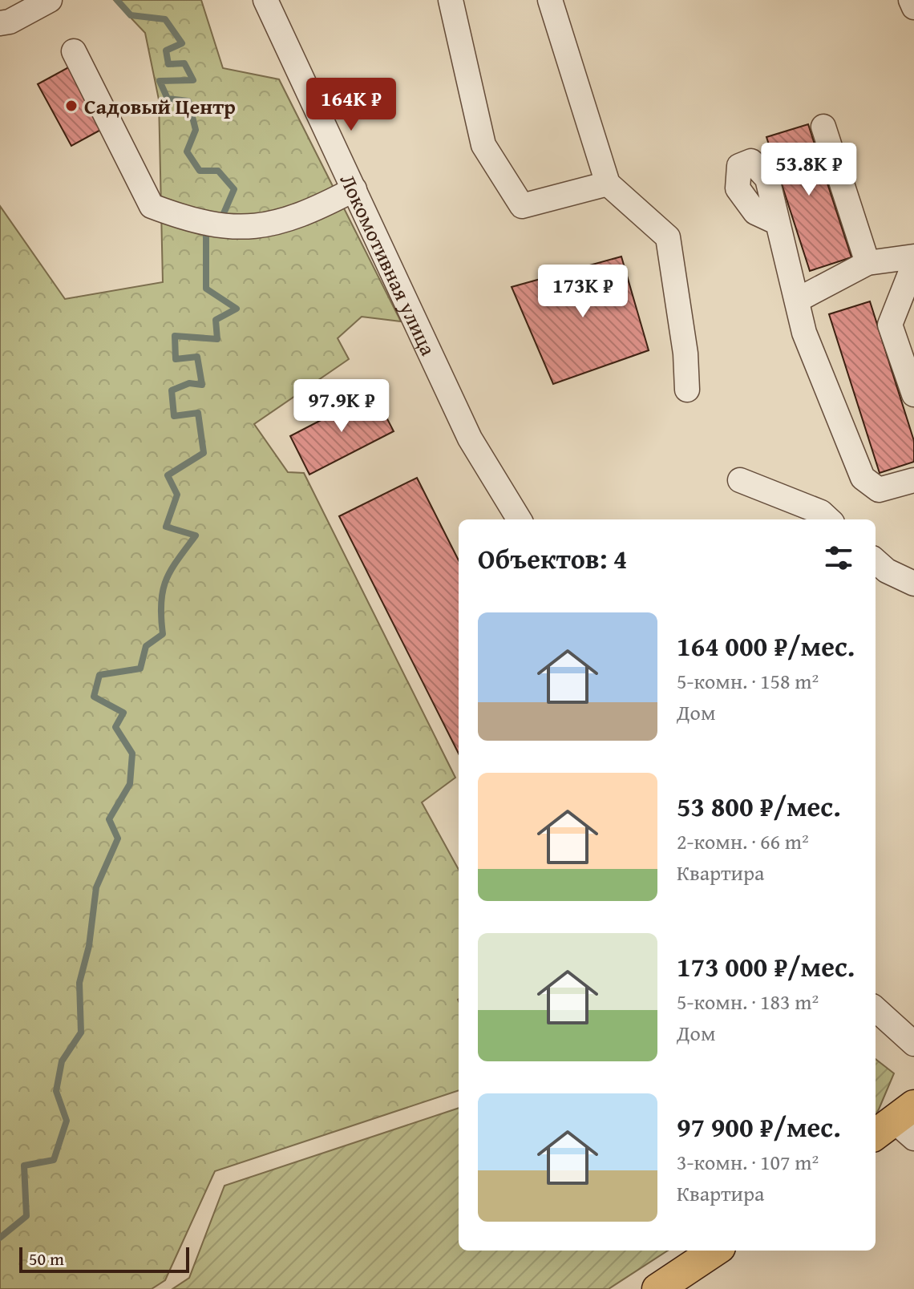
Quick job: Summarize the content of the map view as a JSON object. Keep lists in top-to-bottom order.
{
  "streets": {
    "street": ["Локомотивная улица"]
  },
  "places": ["Садовый Центр"],
  "scale_bar": "50 m",
  "page": {
    "price": [
      "164K ₽",
      "53.8K ₽",
      "173K ₽",
      "97.9K ₽"
    ],
    "heading": "Объектов: 4",
    "list": [
      {
        "name": "164 000 ₽/мес.",
        "note": "5-комн. · 158 m² · Дом"
      },
      {
        "name": "53 800 ₽/мес.",
        "note": "2-комн. · 66 m² · Квартира"
      },
      {
        "name": "173 000 ₽/мес.",
        "note": "5-комн. · 183 m² · Дом"
      },
      {
        "name": "97 900 ₽/мес.",
        "note": "3-комн. · 107 m² · Квартира"
      }
    ],
    "scale": "50 m"
  }
}
